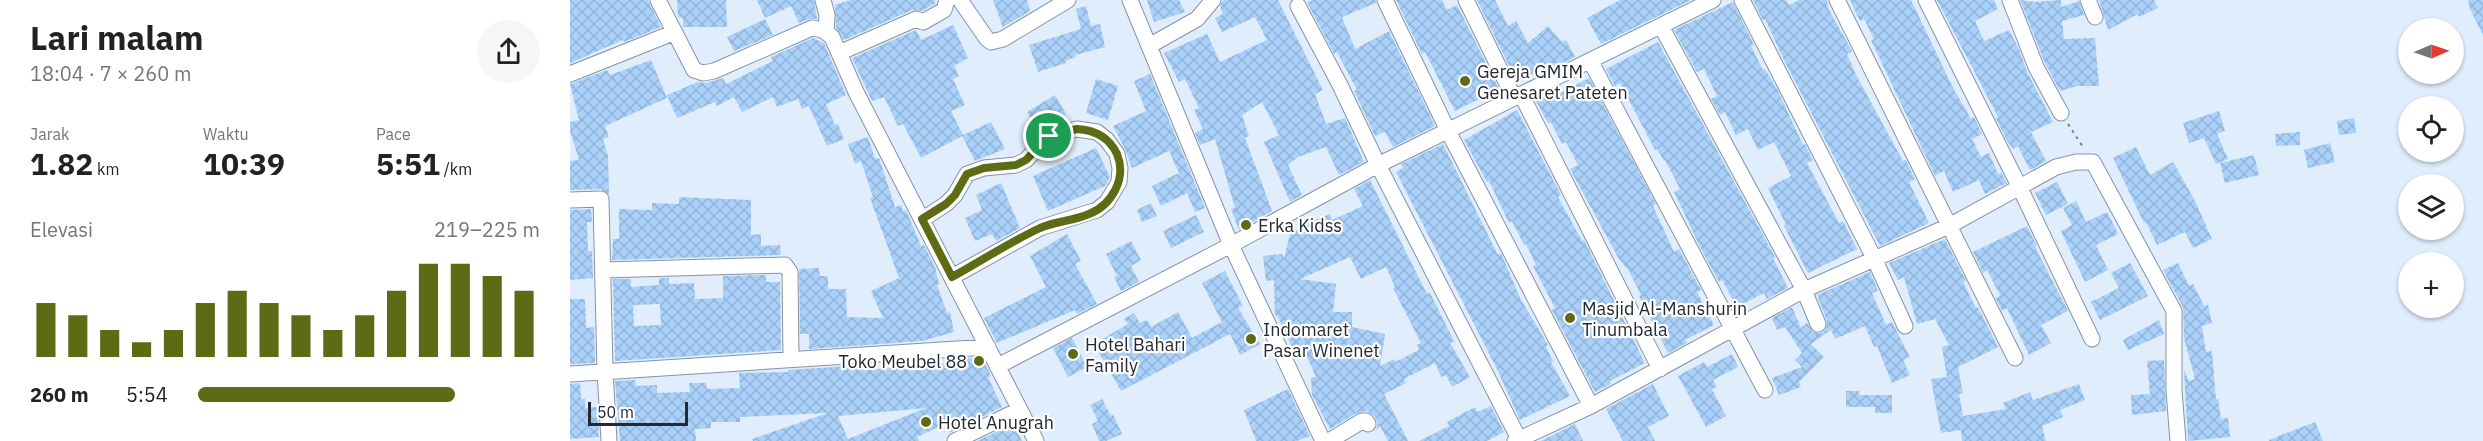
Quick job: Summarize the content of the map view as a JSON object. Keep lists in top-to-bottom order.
{
  "places": [
    "Gereja GMIM Genesaret Pateten",
    "Erka Kidss",
    "Masjid Al-Manshurin Tinumbala",
    "Indomaret Pasar Winenet",
    "Hotel Bahari Family",
    "Toko Meubel 88",
    "Hotel Anugrah"
  ],
  "scale_bar": "50 m",
  "north": "right",
  "page": {
    "heading": ["Lari malam", "18:04 · 7 × 260 m"],
    "map_buttons": "+",
    "stats": [
      ["Jarak", "1.82 km"],
      ["Waktu", "10:39"],
      ["Pace", "5:51 /km"]
    ],
    "chart": ["Elevasi", "219–225 m"],
    "list": [
      {
        "name": "260 m",
        "note": "5:54"
      }
    ],
    "scale": "50 m"
  }
}
